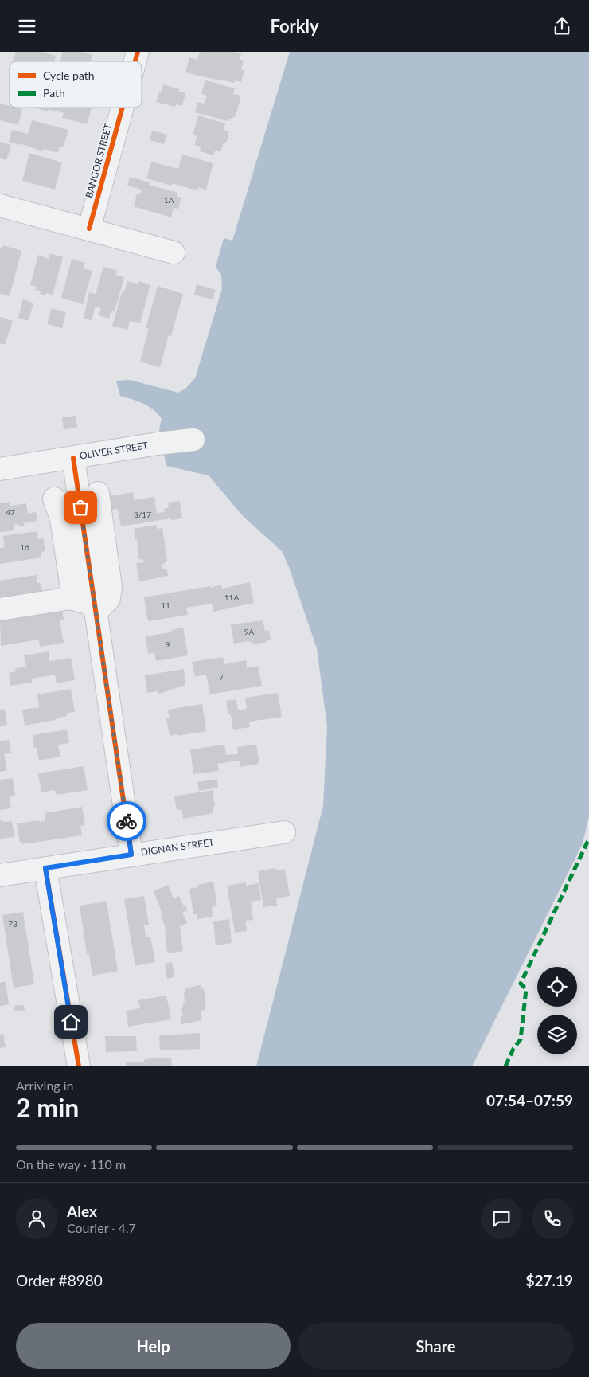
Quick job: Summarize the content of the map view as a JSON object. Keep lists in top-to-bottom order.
{
  "streets": {
    "street": ["BANGOR STREET", "OLIVER STREET", "DIGNAN STREET"]
  },
  "house_numbers": [
    "1A",
    "47",
    "3/17",
    "16",
    "11A",
    "11",
    "9A",
    "9",
    "7",
    "73"
  ],
  "legend": ["Cycle path", "Path"],
  "page": {
    "header": "Forkly",
    "heading": ["2 min", "Arriving in", "07:54–07:59"],
    "panel": [
      "Alex",
      "Courier · 4.7",
      "Order #8980",
      "$27.19"
    ],
    "bar": "On the way · 110 m",
    "buttons": ["Help", "Share"]
  }
}
